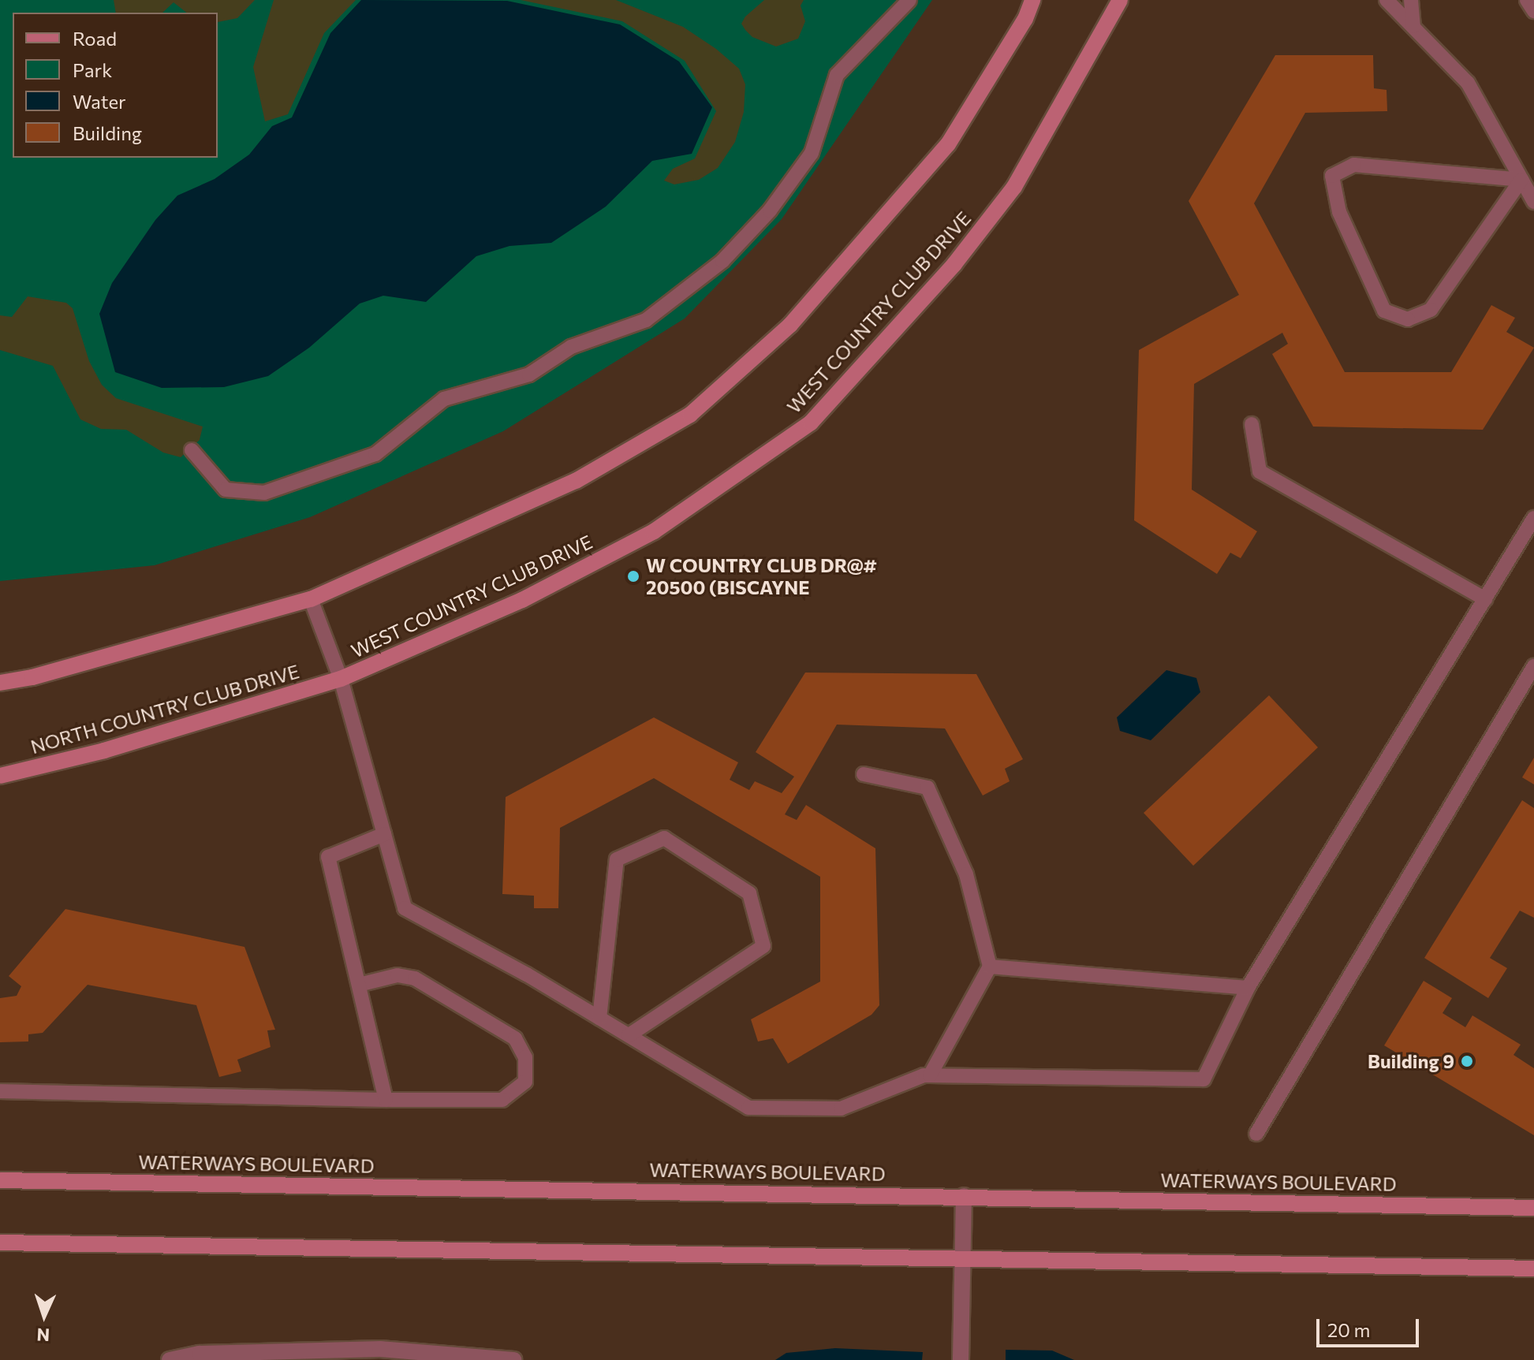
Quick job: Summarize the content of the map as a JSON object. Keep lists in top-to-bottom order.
{
  "streets": {
    "street": ["WEST COUNTRY CLUB DRIVE", "NORTH COUNTRY CLUB DRIVE", "WATERWAYS BOULEVARD"]
  },
  "crossings": [
    ["WEST COUNTRY CLUB DRIVE", "NORTH COUNTRY CLUB DRIVE"]
  ],
  "places": ["W COUNTRY CLUB DR@# 20500 (BISCAYNE", "Building 9"],
  "legend": [
    "Road",
    "Park",
    "Water",
    "Building"
  ],
  "scale_bar": "20 m",
  "north": "bottom"
}
